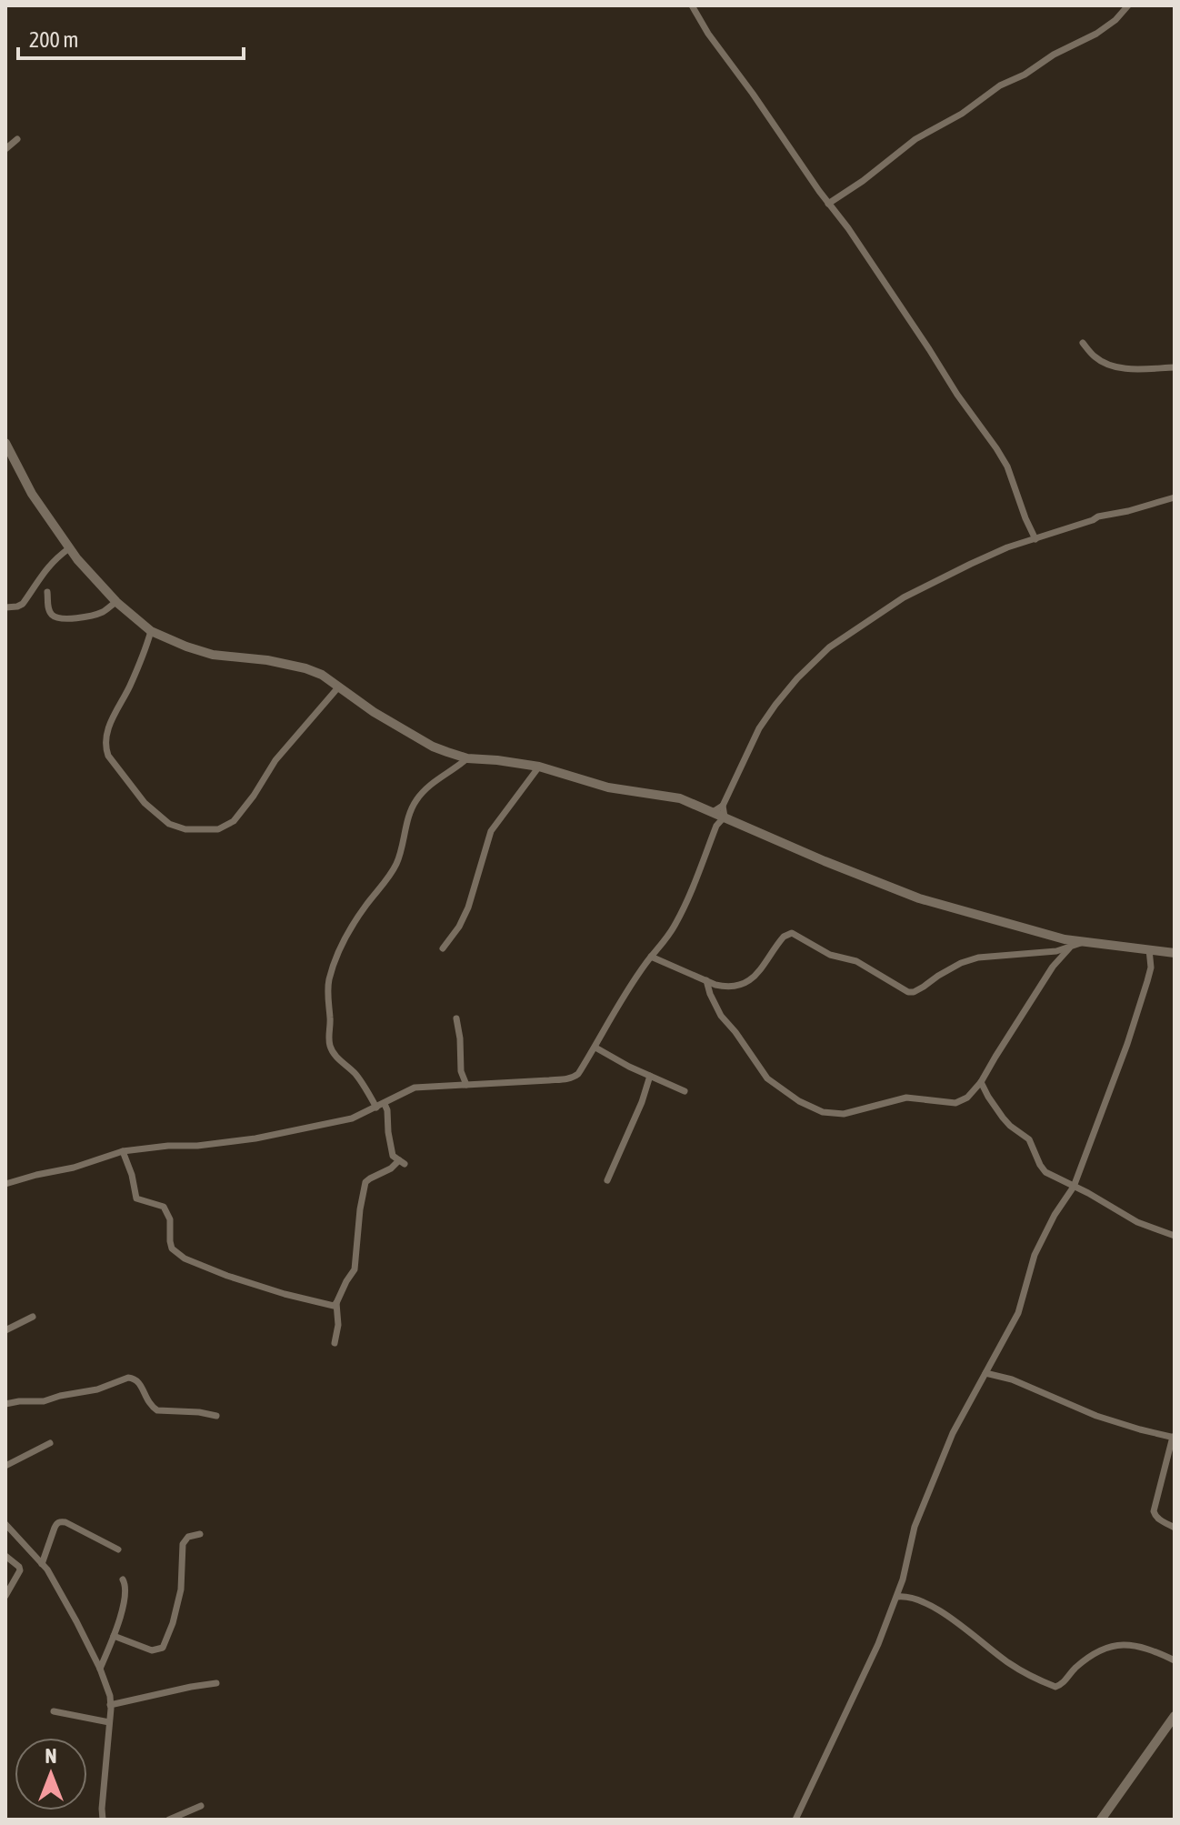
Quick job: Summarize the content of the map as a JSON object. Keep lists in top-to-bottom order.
{
  "scale_bar": "200 m",
  "north": "top"
}
